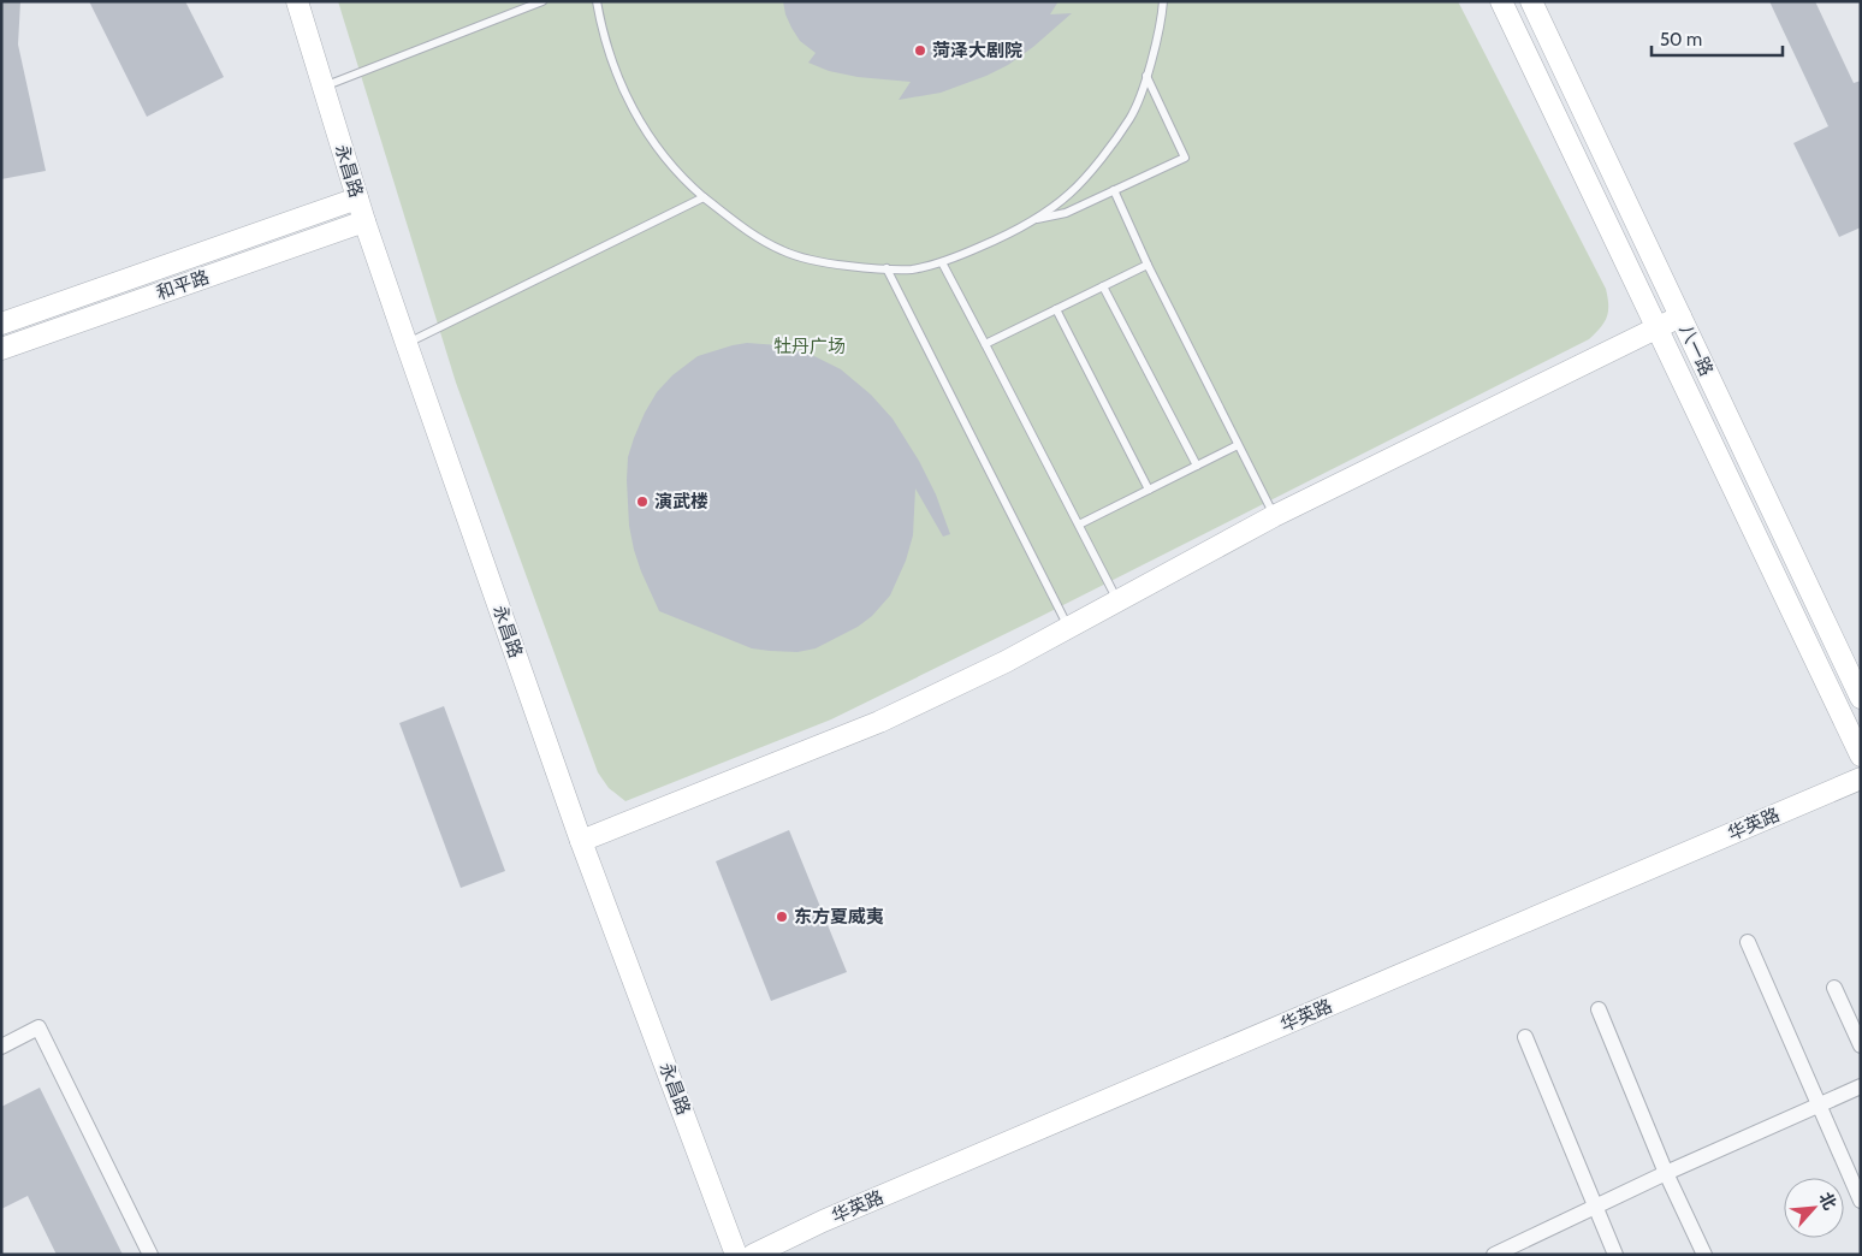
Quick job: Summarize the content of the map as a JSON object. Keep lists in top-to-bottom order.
{
  "streets": {
    "main road": [
      "永昌路",
      "和平路",
      "八一路",
      "华英路"
    ]
  },
  "crossings": [
    ["永昌路", "和平路"]
  ],
  "parks": ["牡丹广场"],
  "places": ["菏泽大剧院", "演武楼", "东方夏威夷"],
  "scale_bar": "50 m",
  "north": "top right"
}
